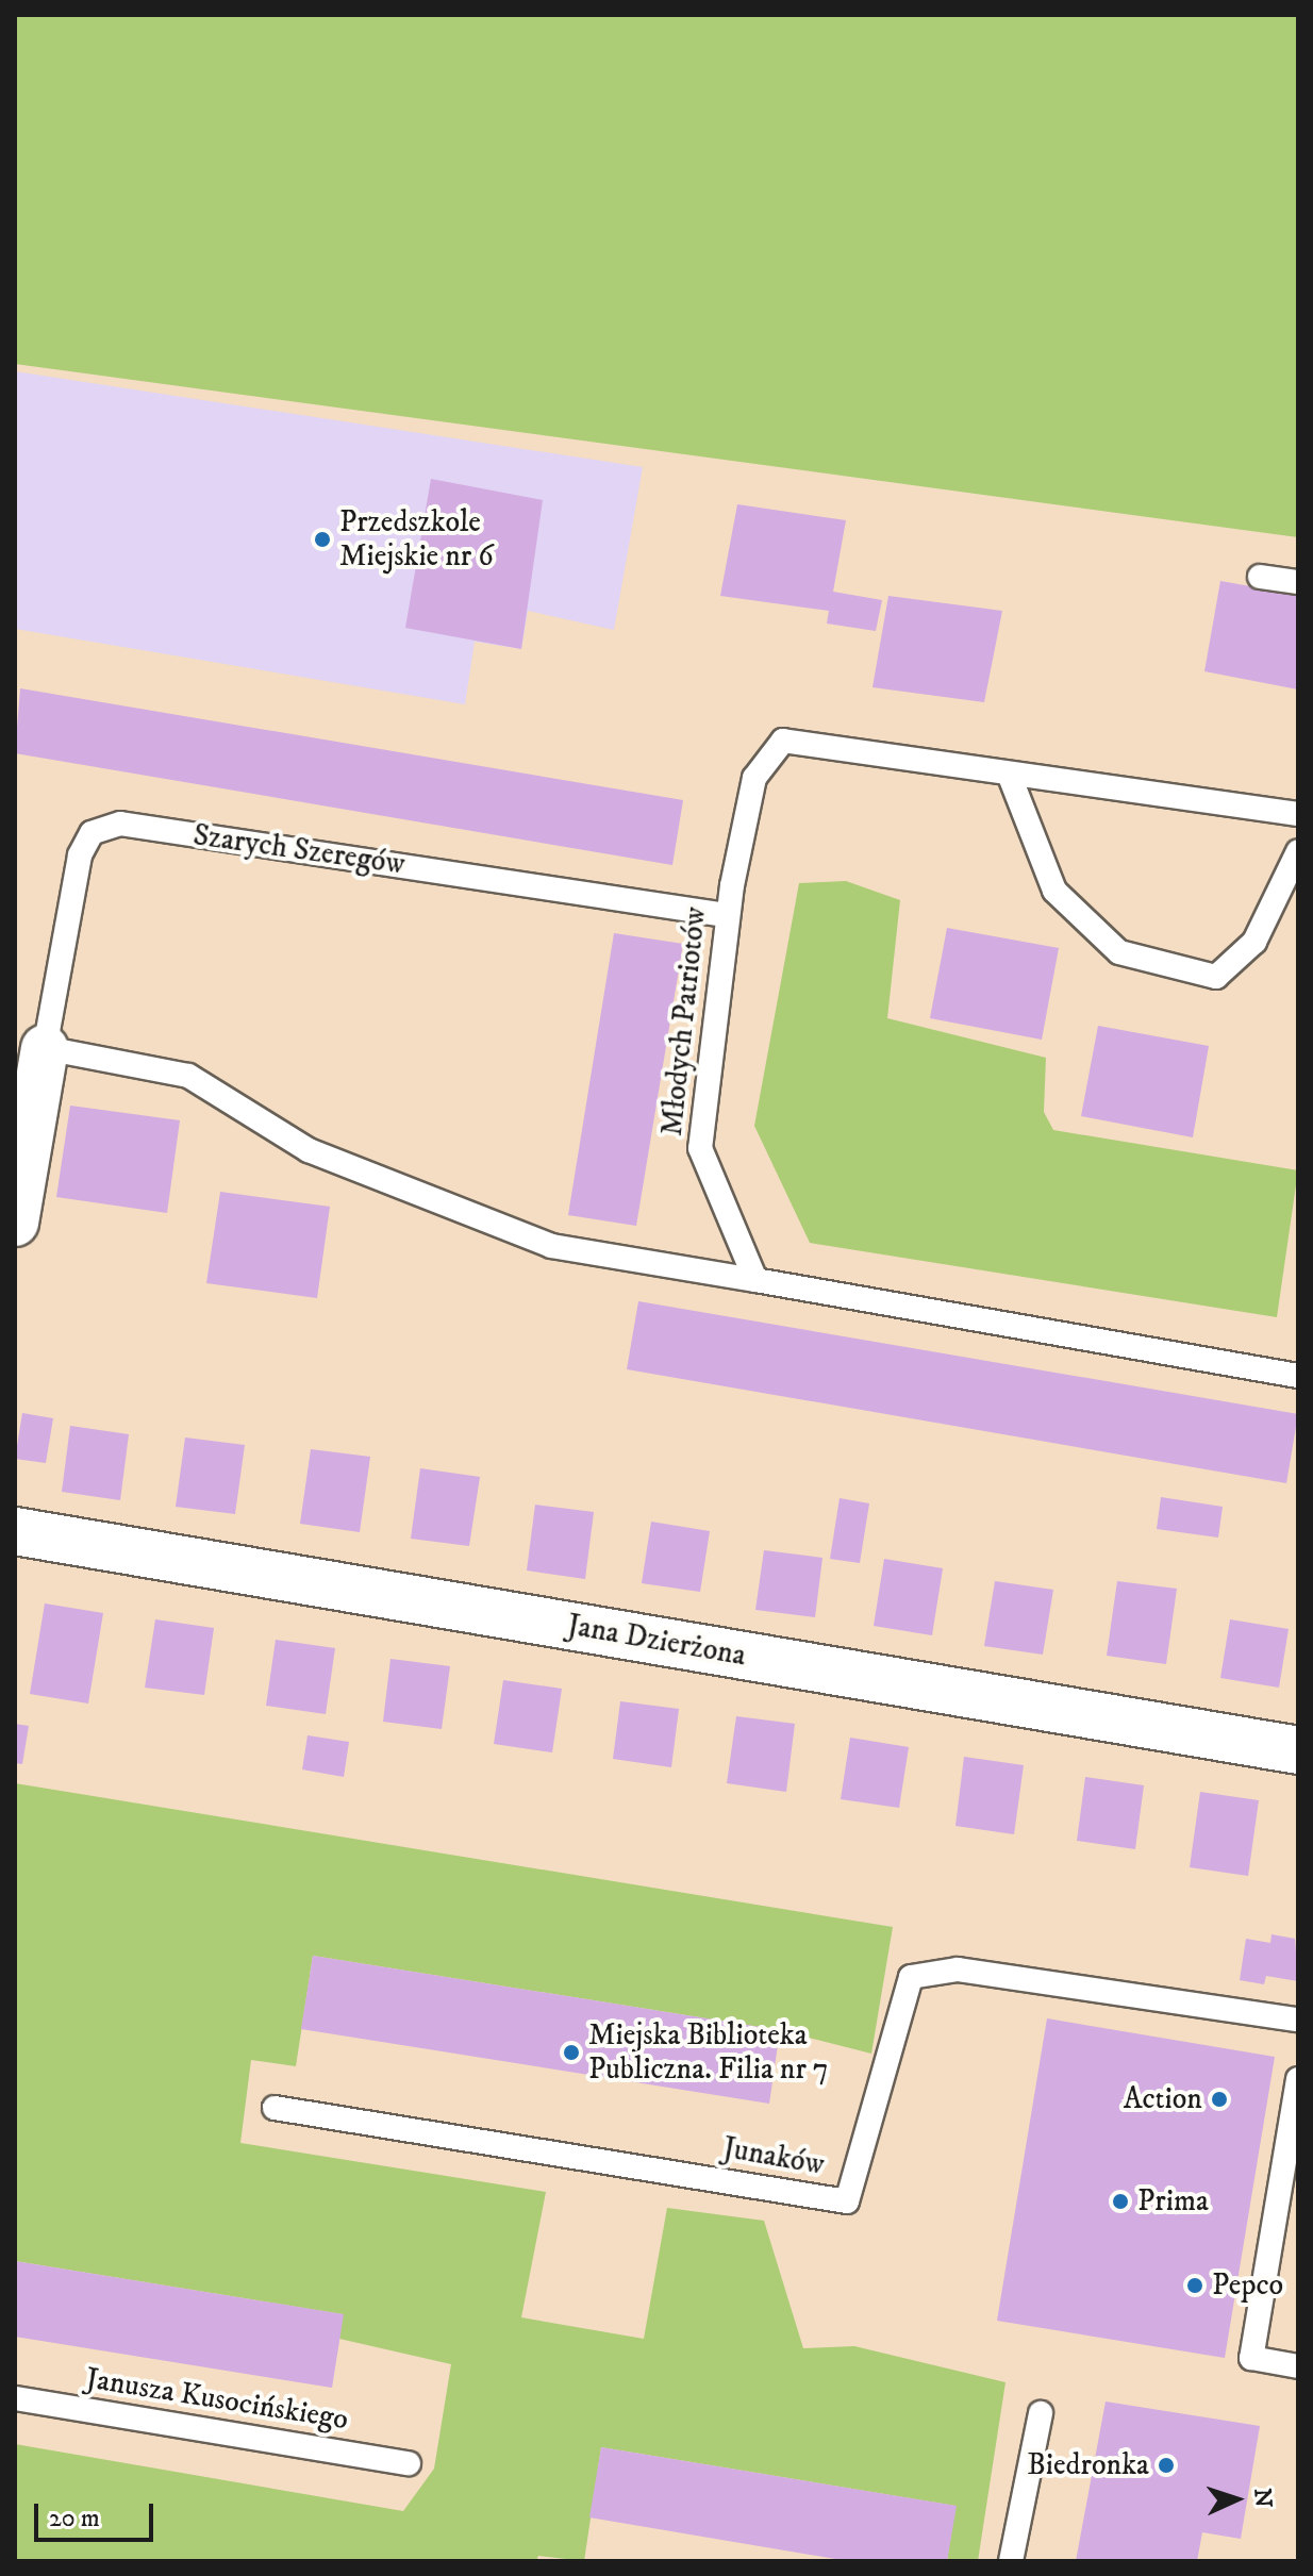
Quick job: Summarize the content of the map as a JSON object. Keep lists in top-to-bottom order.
{
  "streets": {
    "street": ["Szarych Szeregów", "Jana Dzierżona"],
    "lane": ["Młodych Patriotów", "Junaków", "Janusza Kusocińskiego"]
  },
  "crossings": [
    ["Szarych Szeregów", "Młodych Patriotów"]
  ],
  "places": [
    "Przedszkole Miejskie nr 6",
    "Miejska Biblioteka Publiczna. Filia nr 7",
    "Action",
    "Prima",
    "Pepco",
    "Biedronka"
  ],
  "scale_bar": "20 m",
  "north": "right"
}
